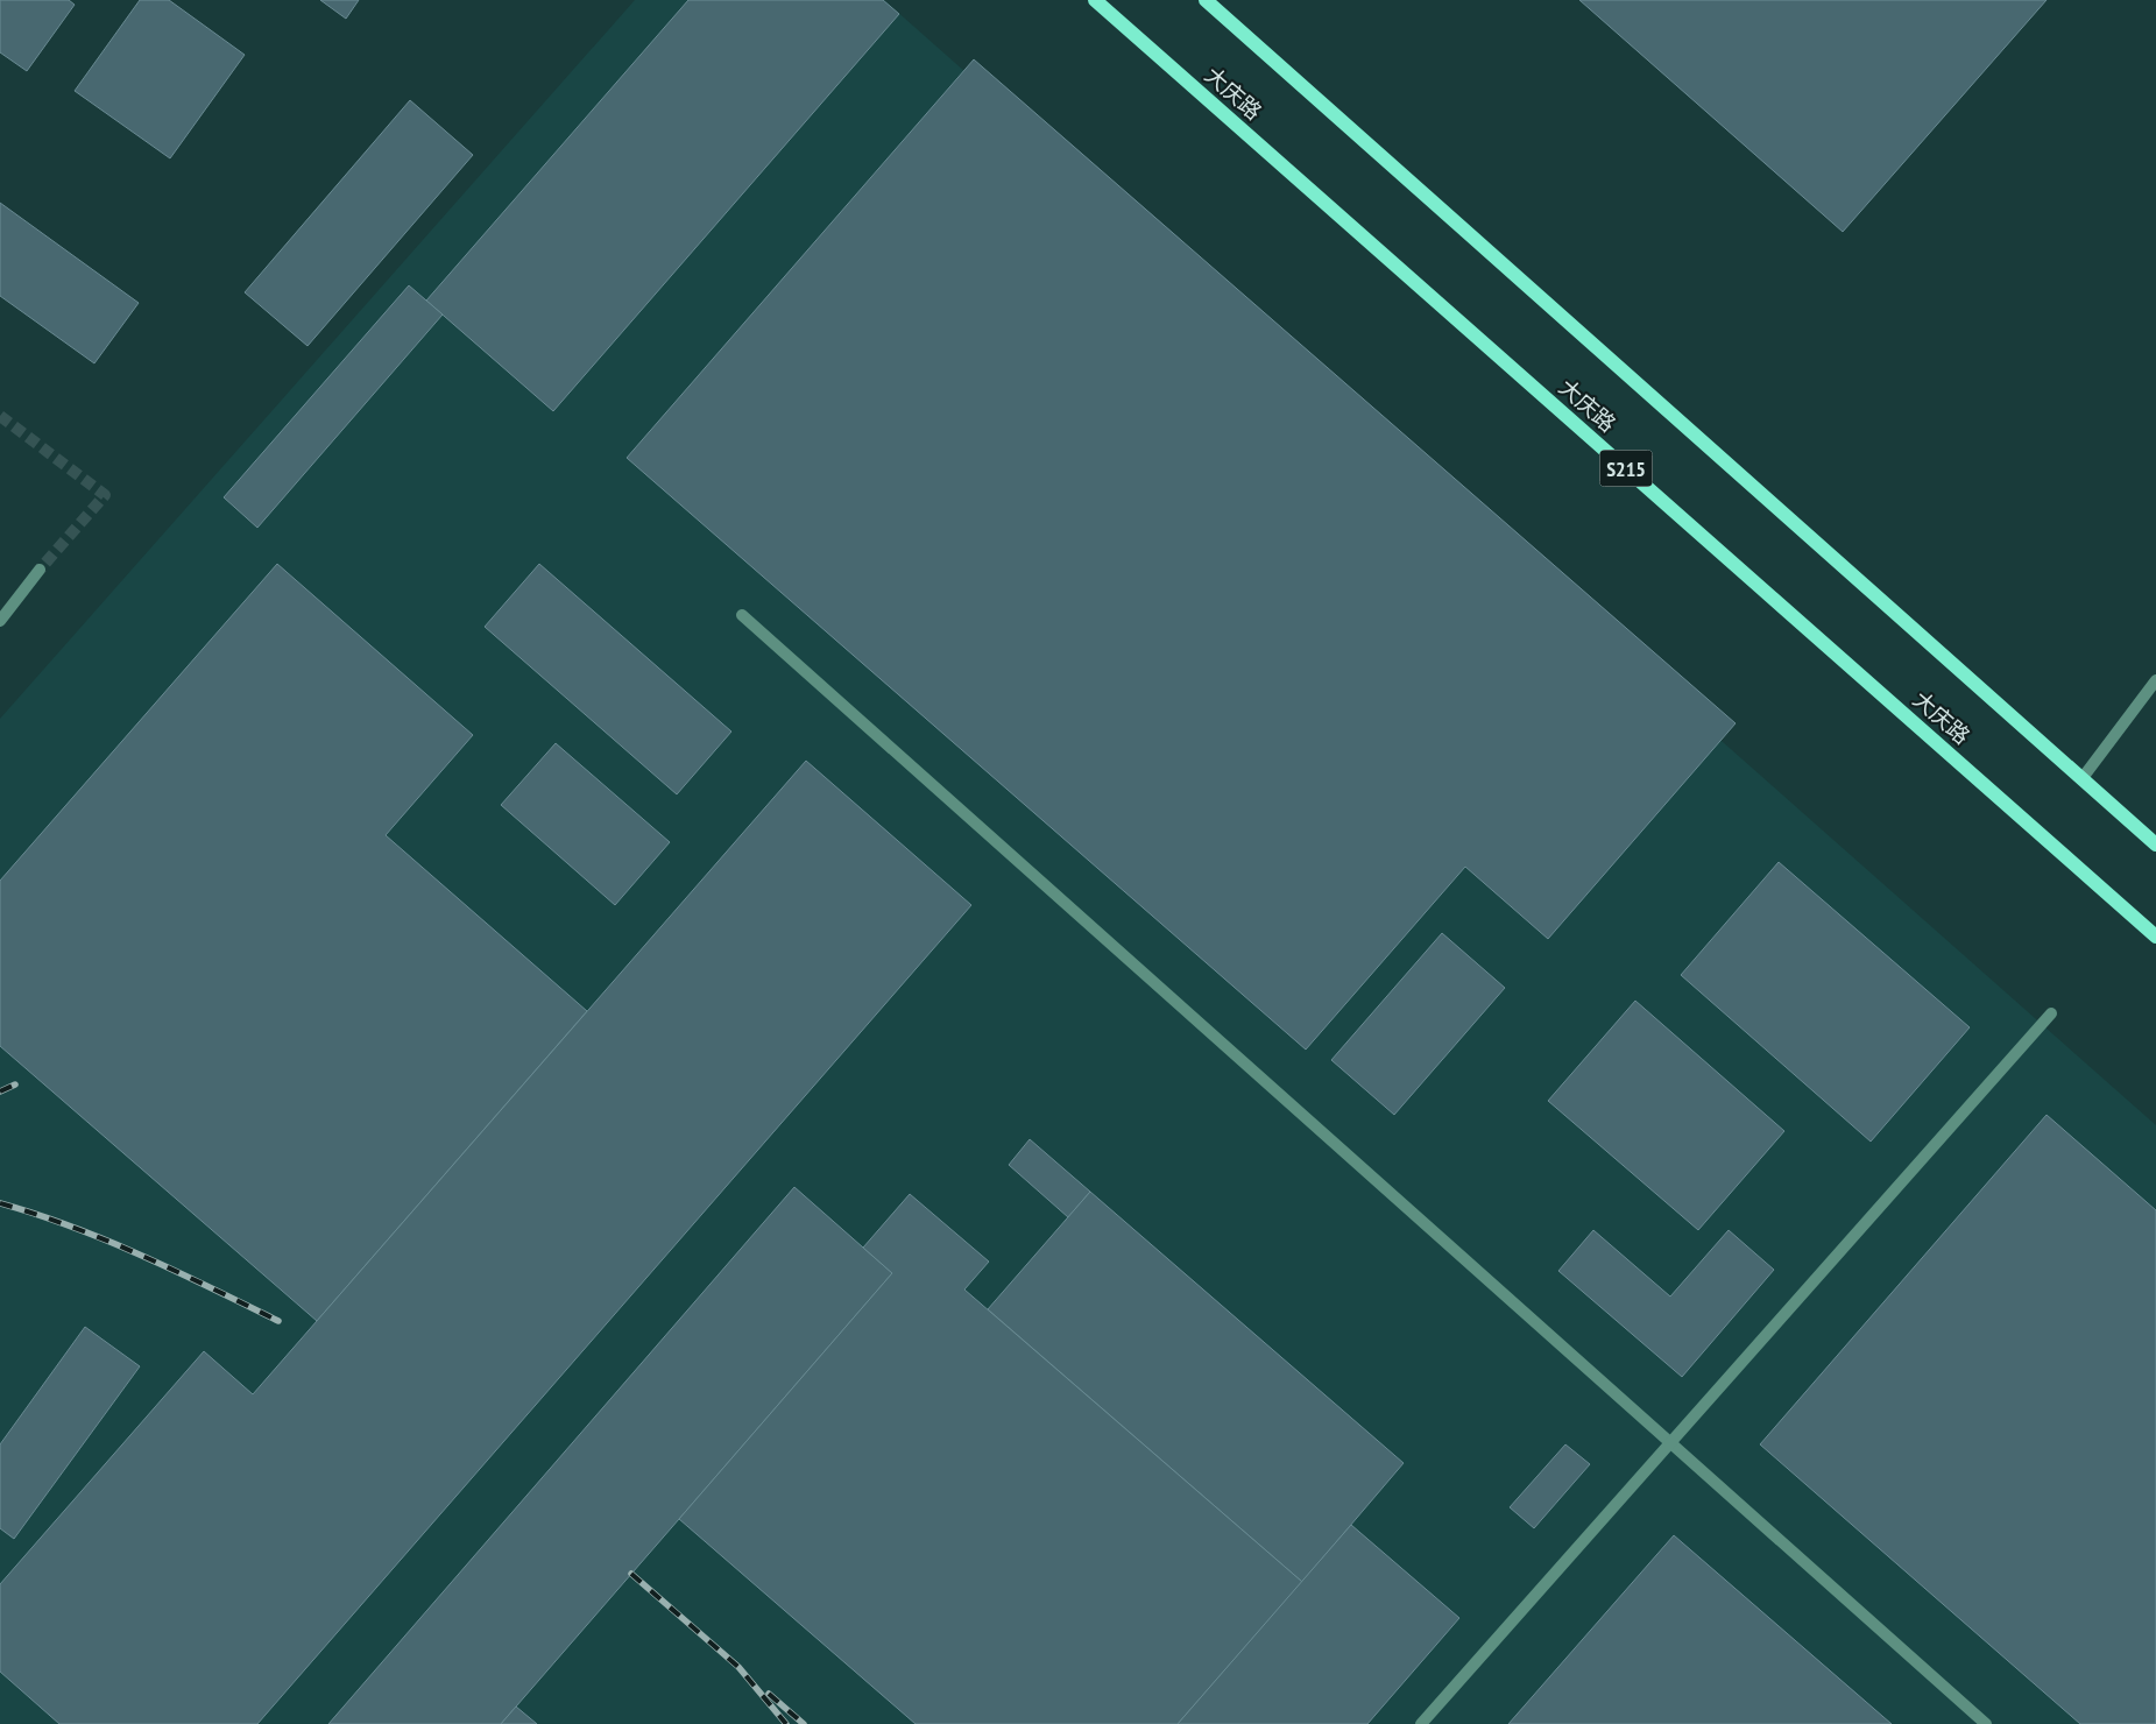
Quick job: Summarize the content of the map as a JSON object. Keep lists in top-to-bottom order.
{
  "streets": {
    "main road": ["大庆路", "S215"]
  }
}
